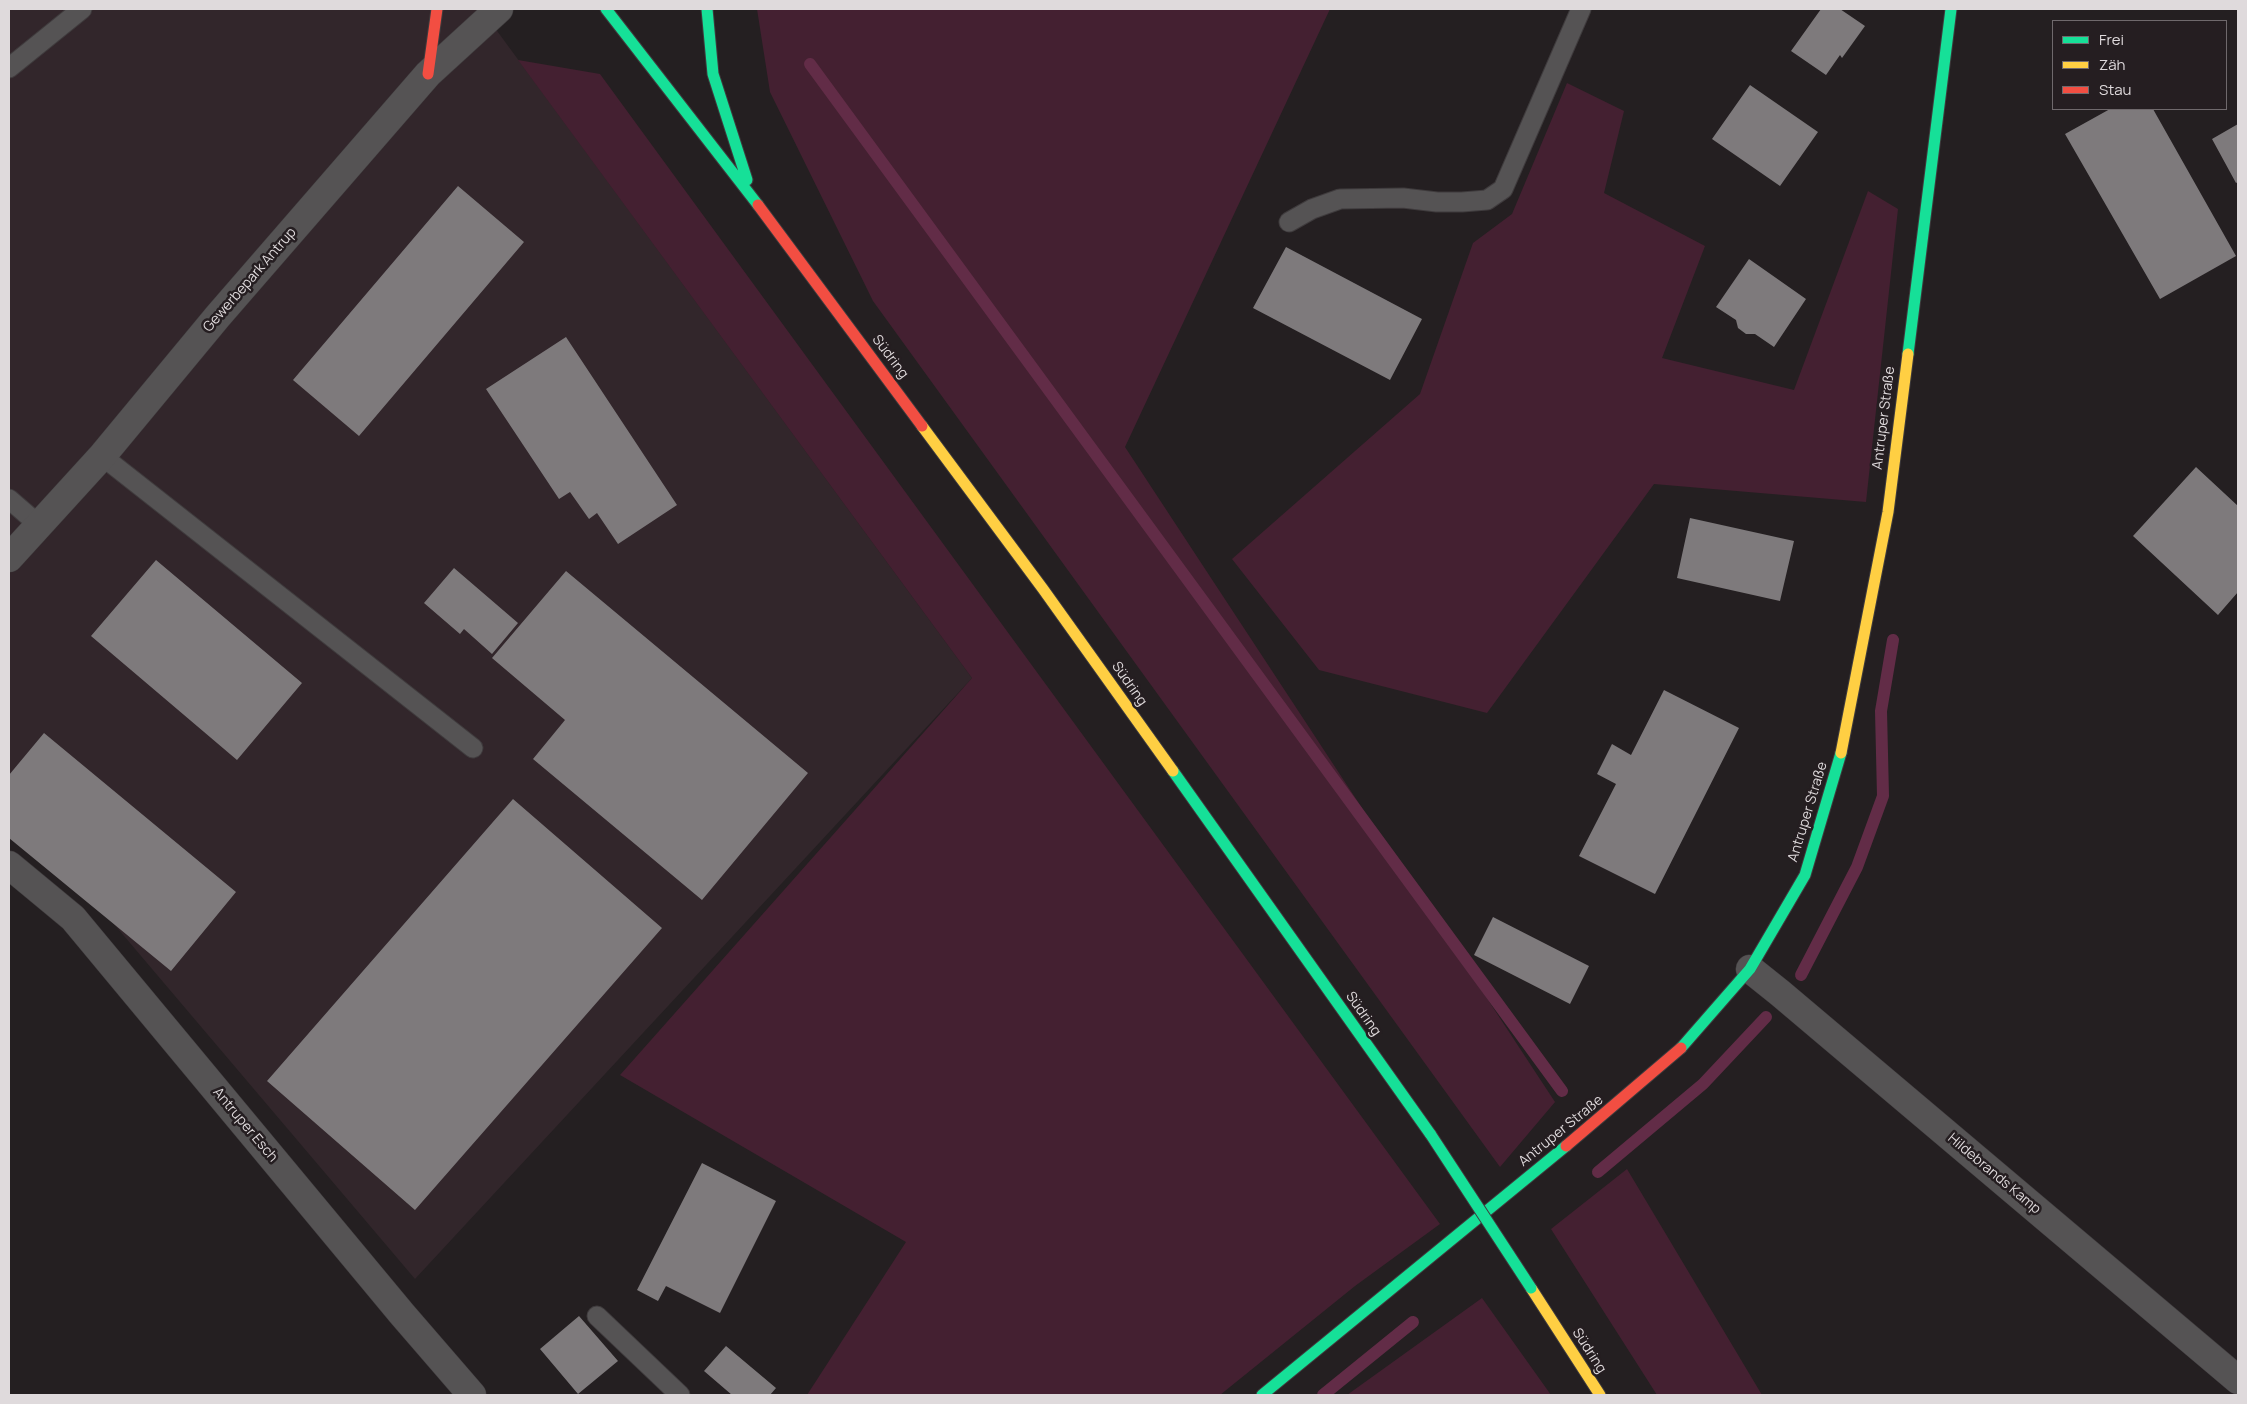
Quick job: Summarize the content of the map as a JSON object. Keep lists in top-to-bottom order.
{
  "streets": {
    "main road": ["Südring", "Antruper Straße"],
    "street": ["Gewerbepark Antrup", "Antruper Esch", "Hildebrands Kamp"]
  },
  "crossings": [
    ["Antruper Straße", "Hildebrands Kamp"]
  ],
  "legend": ["Frei", "Zäh", "Stau"]
}
